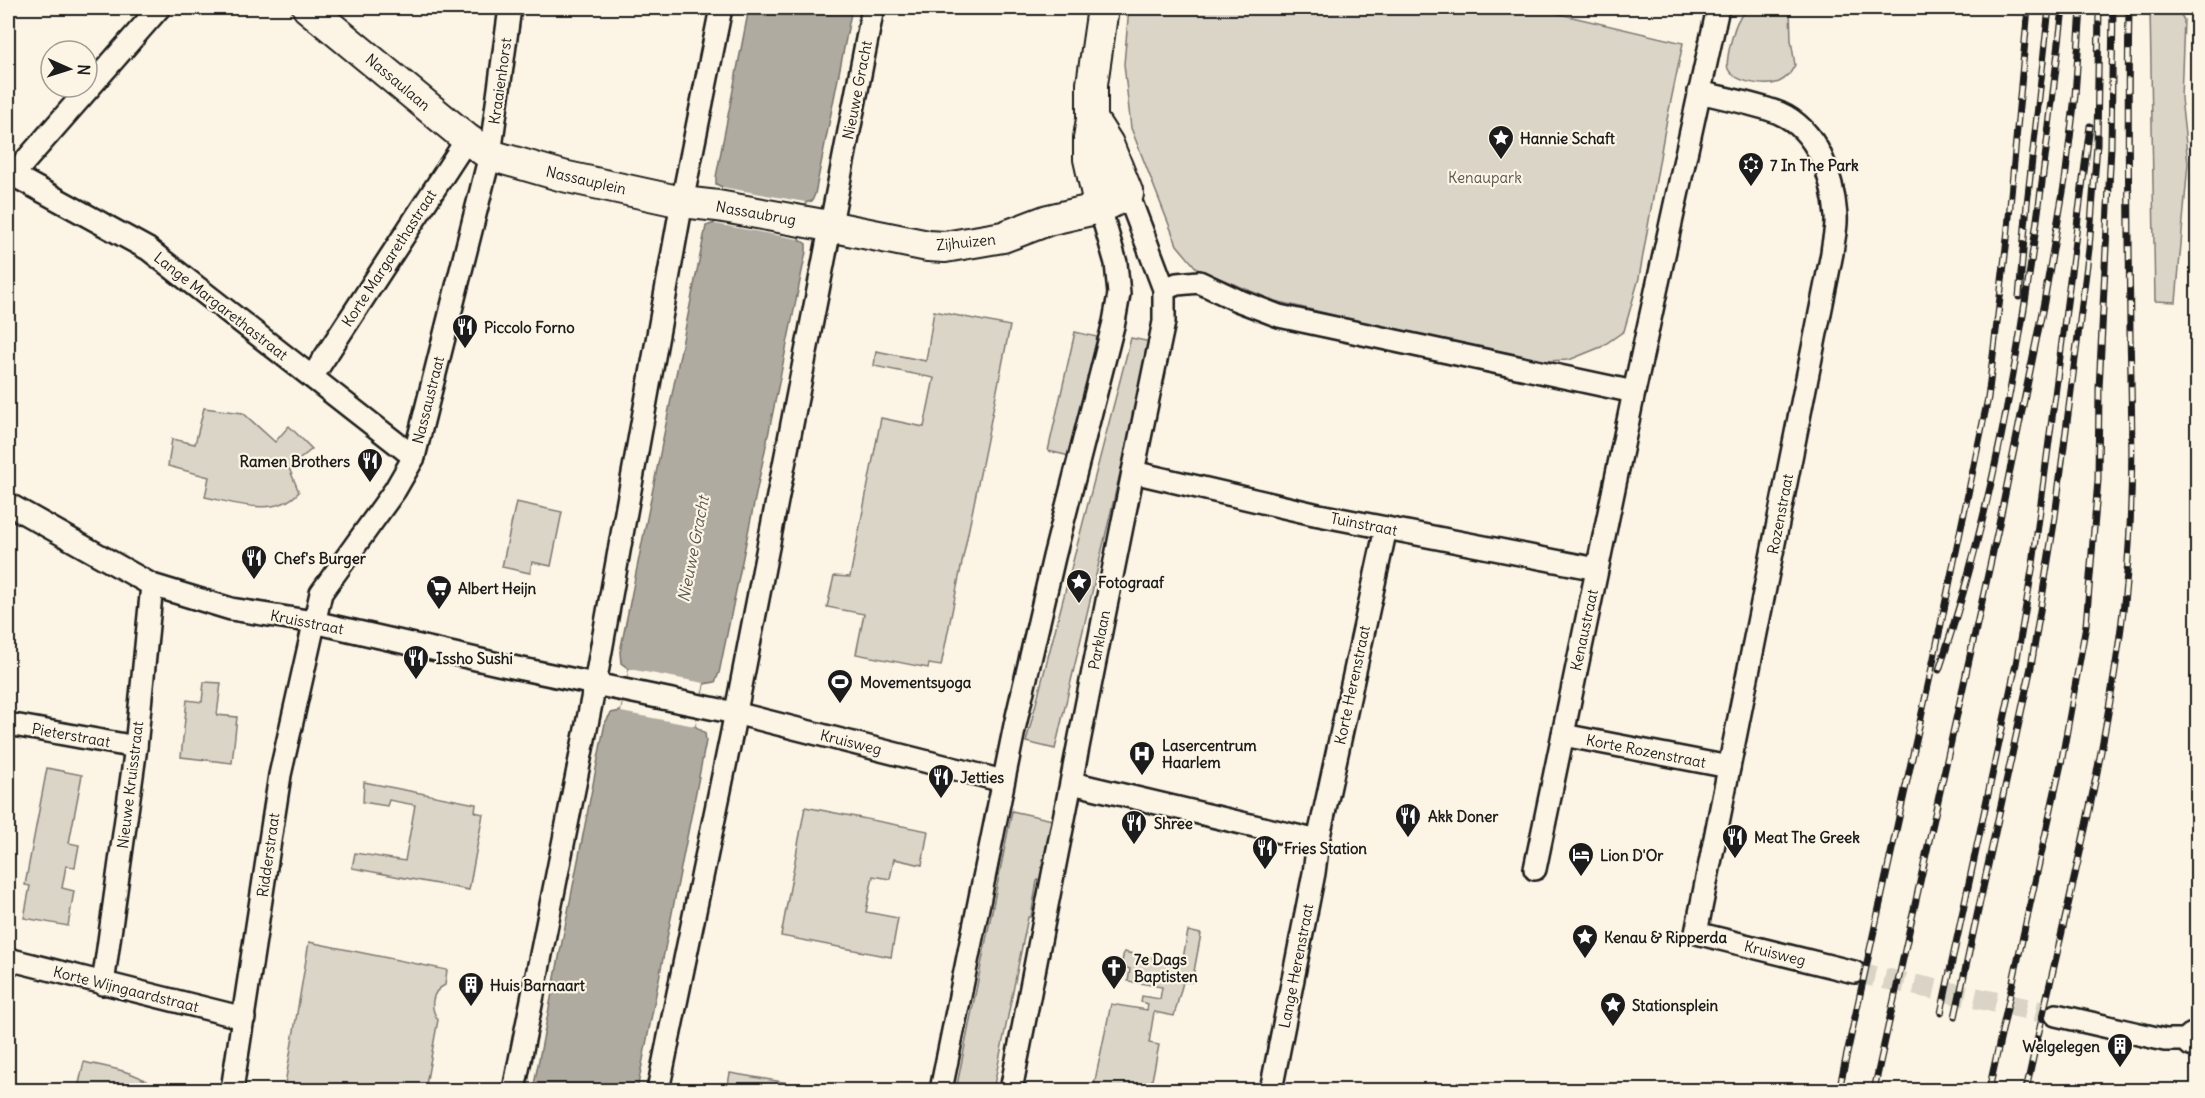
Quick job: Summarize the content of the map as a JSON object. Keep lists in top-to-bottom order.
{
  "streets": {
    "street": [
      "Kraaienhorst",
      "Nassaulaan",
      "Nieuwe Gracht",
      "Nassauplein",
      "Nassaubrug",
      "Zijhuizen",
      "Korte Margarethastraat",
      "Lange Margarethastraat",
      "Nassaustraat",
      "Rozenstraat",
      "Tuinstraat",
      "Kruisstraat",
      "Kenaustraat",
      "Parklaan",
      "Korte Herenstraat",
      "Pieterstraat",
      "Kruisweg",
      "Korte Rozenstraat",
      "Nieuwe Kruisstraat",
      "Ridderstraat",
      "Lange Herenstraat",
      "Korte Wijngaardstraat"
    ]
  },
  "crossings": [
    ["Kraaienhorst", "Nassaulaan"],
    ["Kraaienhorst", "Nassauplein"],
    ["Kraaienhorst", "Korte Margarethastraat"],
    ["Kraaienhorst", "Nassaustraat"],
    ["Nassaulaan", "Nassauplein"],
    ["Nassaulaan", "Korte Margarethastraat"],
    ["Nassaulaan", "Nassaustraat"],
    ["Nieuwe Gracht", "Nassaubrug"],
    ["Nieuwe Gracht", "Zijhuizen"],
    ["Nieuwe Gracht", "Kruisweg"],
    ["Nassauplein", "Nassaubrug"],
    ["Nassauplein", "Korte Margarethastraat"],
    ["Nassauplein", "Nassaustraat"],
    ["Nassaubrug", "Zijhuizen"],
    ["Korte Margarethastraat", "Lange Margarethastraat"],
    ["Korte Margarethastraat", "Nassaustraat"],
    ["Lange Margarethastraat", "Nassaustraat"],
    ["Nassaustraat", "Kruisstraat"],
    ["Nassaustraat", "Ridderstraat"],
    ["Rozenstraat", "Kruisweg"],
    ["Rozenstraat", "Korte Rozenstraat"],
    ["Tuinstraat", "Kenaustraat"],
    ["Tuinstraat", "Parklaan"],
    ["Tuinstraat", "Korte Herenstraat"],
    ["Kruisstraat", "Kruisweg"],
    ["Kruisstraat", "Nieuwe Kruisstraat"],
    ["Kruisstraat", "Ridderstraat"],
    ["Kenaustraat", "Korte Rozenstraat"],
    ["Korte Herenstraat", "Lange Herenstraat"],
    ["Pieterstraat", "Nieuwe Kruisstraat"],
    ["Nieuwe Kruisstraat", "Korte Wijngaardstraat"],
    ["Ridderstraat", "Korte Wijngaardstraat"]
  ],
  "water": ["Nieuwe Gracht"],
  "parks": ["Kenaupark"],
  "places": {
    "place": [
      "Hannie Schaft",
      "Fotograaf",
      "Kenau & Ripperda",
      "Stationsplein"
    ],
    "synagogue": ["7 In The Park"],
    "restaurant": [
      "Piccolo Forno",
      "Ramen Brothers",
      "Chef's Burger",
      "Issho Sushi",
      "Jetties",
      "Akk Doner",
      "Shree",
      "Meat The Greek",
      "Fries Station"
    ],
    "supermarket": ["Albert Heijn"],
    "sports": ["Movementsyoga"],
    "hospital": ["Lasercentrum Haarlem"],
    "hotel": ["Lion D'Or"],
    "church": ["7e Dags Baptisten"],
    "building": ["Huis Barnaart", "Welgelegen"]
  },
  "north": "right"
}
